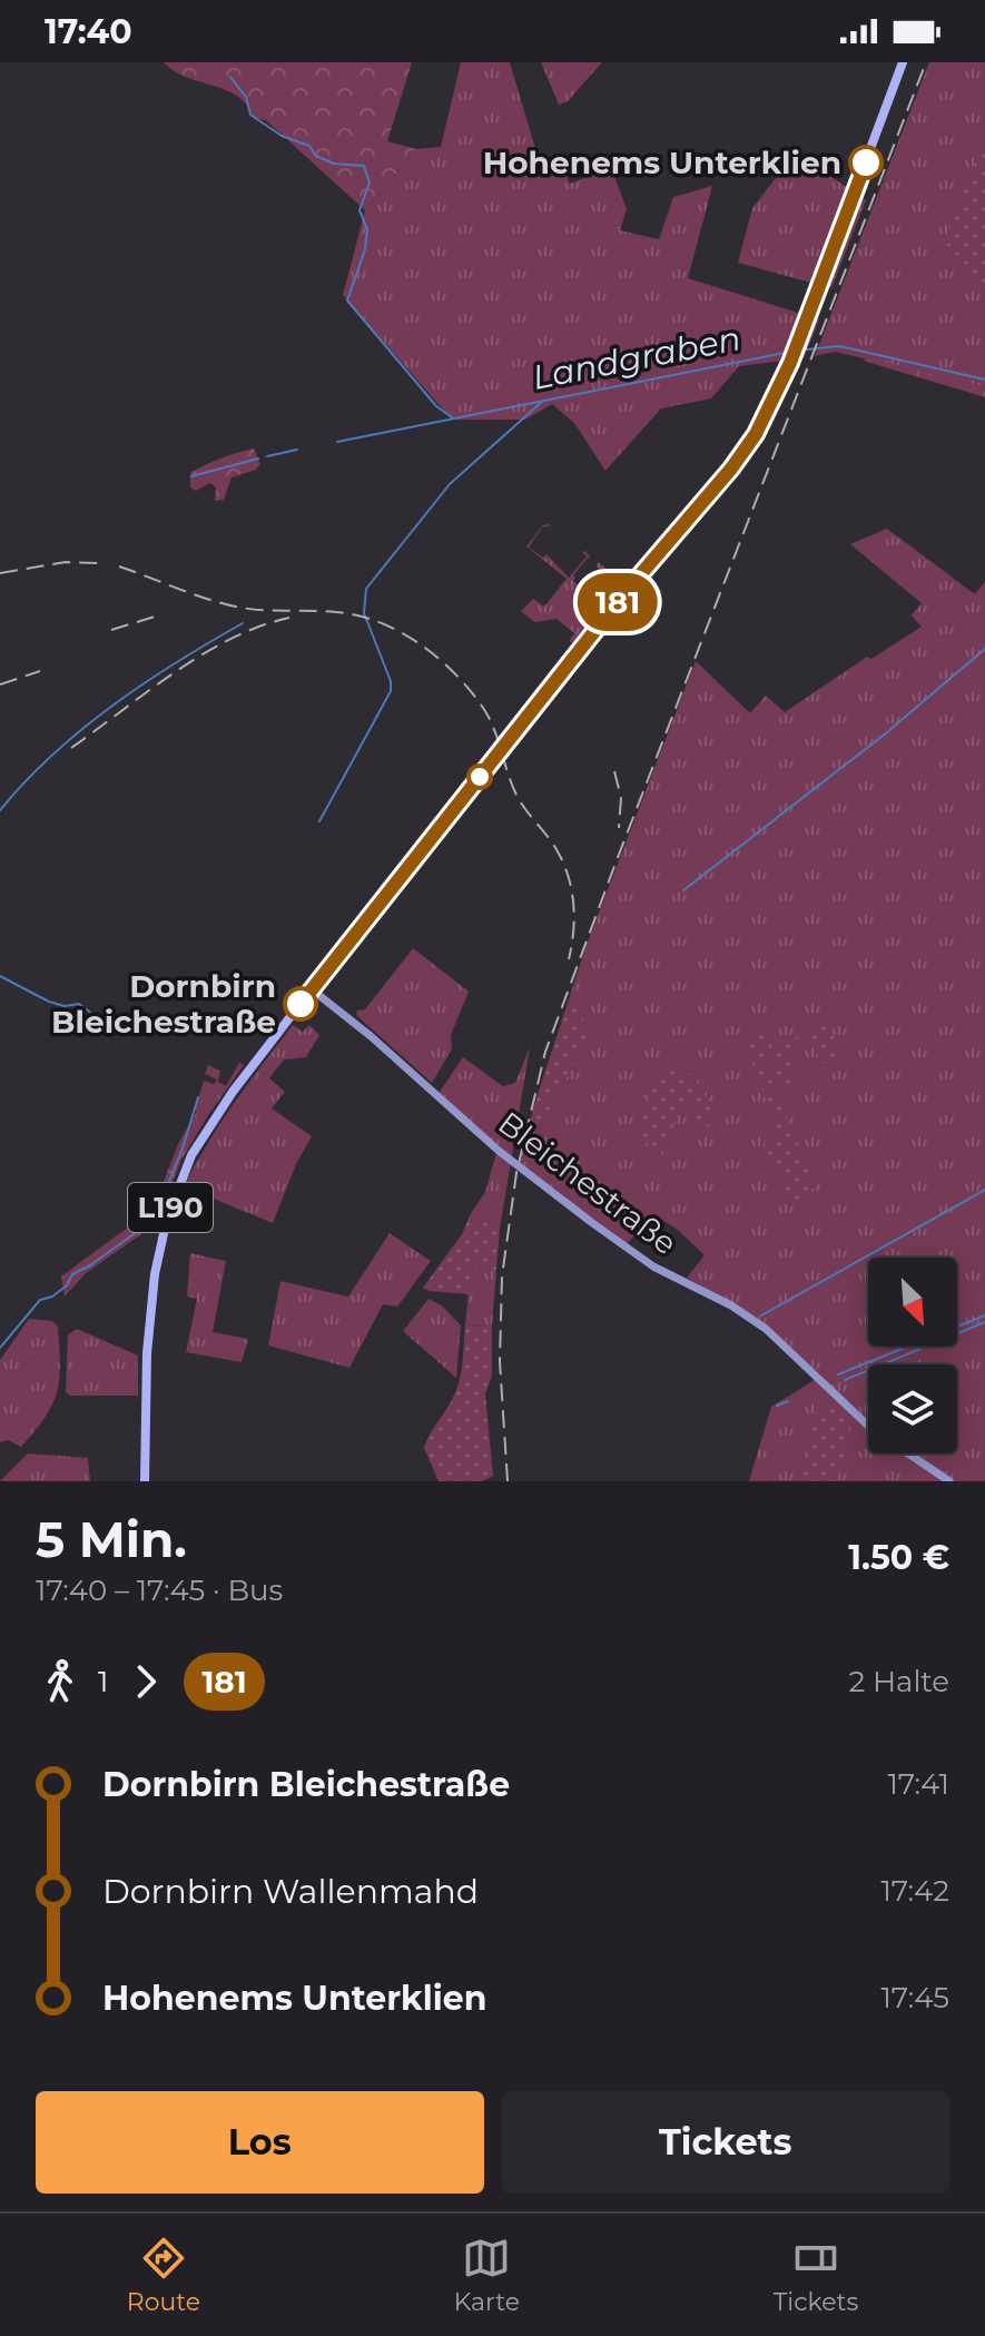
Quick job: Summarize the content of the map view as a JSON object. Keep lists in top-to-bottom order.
{
  "streets": {
    "main road": ["Bleichestraße", "L190"]
  },
  "crossings": [
    ["Bleichestraße", "L190"]
  ],
  "water": ["Landgraben"],
  "places": ["Hohenems Unterklien", "Dornbirn Bleichestraße"],
  "lines": ["bus line 181"],
  "north": "bottom right",
  "page": {
    "status": "17:40",
    "on_map": "181",
    "heading": ["5 Min.", "17:40 – 17:45 · Bus", "1.50 €"],
    "legs": ["1", "181", "2 Halte"],
    "list": [
      {
        "name": "Dornbirn Bleichestraße",
        "value": "17:41"
      },
      {
        "name": "Dornbirn Wallenmahd",
        "value": "17:42"
      },
      {
        "name": "Hohenems Unterklien",
        "value": "17:45"
      }
    ],
    "buttons": ["Los", "Tickets"],
    "tabs": ["Route", "Karte", "Tickets"]
  }
}
